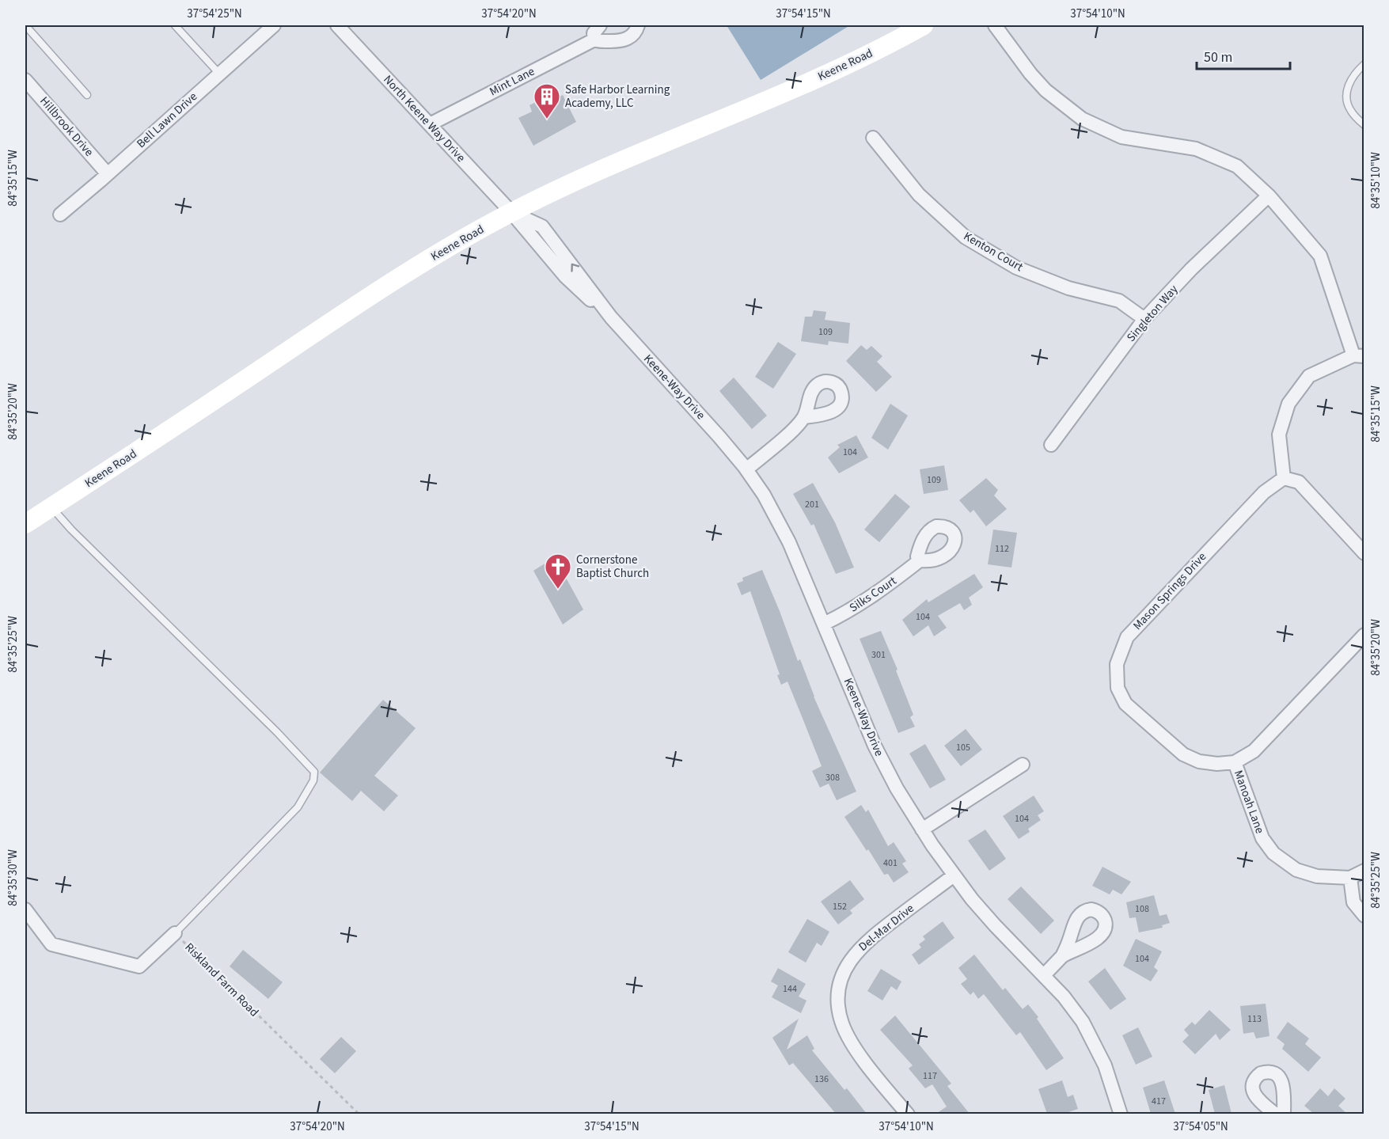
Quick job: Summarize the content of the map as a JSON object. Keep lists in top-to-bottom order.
{
  "streets": {
    "main road": ["Keene Road"],
    "street": [
      "Mint Lane",
      "North Keene Way Drive",
      "Bell Lawn Drive",
      "Hillbrook Drive",
      "Kenton Court",
      "Singleton Way",
      "Keene-Way Drive",
      "Mason Springs Drive",
      "Silks Court",
      "Manoah Lane",
      "Del-Mar Drive",
      "Riskland Farm Road"
    ]
  },
  "crossings": [
    ["Keene Road", "North Keene Way Drive"],
    ["Keene Road", "Keene-Way Drive"],
    ["Mint Lane", "North Keene Way Drive"],
    ["North Keene Way Drive", "Keene-Way Drive"],
    ["Bell Lawn Drive", "Hillbrook Drive"],
    ["Kenton Court", "Singleton Way"],
    ["Keene-Way Drive", "Silks Court"],
    ["Keene-Way Drive", "Del-Mar Drive"],
    ["Mason Springs Drive", "Manoah Lane"]
  ],
  "places": {
    "building": ["Safe Harbor Learning Academy, LLC"],
    "church": ["Cornerstone Baptist Church"]
  },
  "house_numbers": [
    "109",
    "104",
    "109",
    "201",
    "112",
    "104",
    "301",
    "105",
    "308",
    "104",
    "401",
    "152",
    "108",
    "104",
    "144",
    "113",
    "117",
    "136",
    "417"
  ],
  "scale_bar": "50 m",
  "coordinates": [
    "37°54'25\"N",
    "37°54'20\"N",
    "37°54'15\"N",
    "37°54'10\"N",
    "84°35'15\"W",
    "84°35'10\"W",
    "84°35'20\"W",
    "84°35'25\"W",
    "84°35'30\"W",
    "37°54'05\"N"
  ]
}
